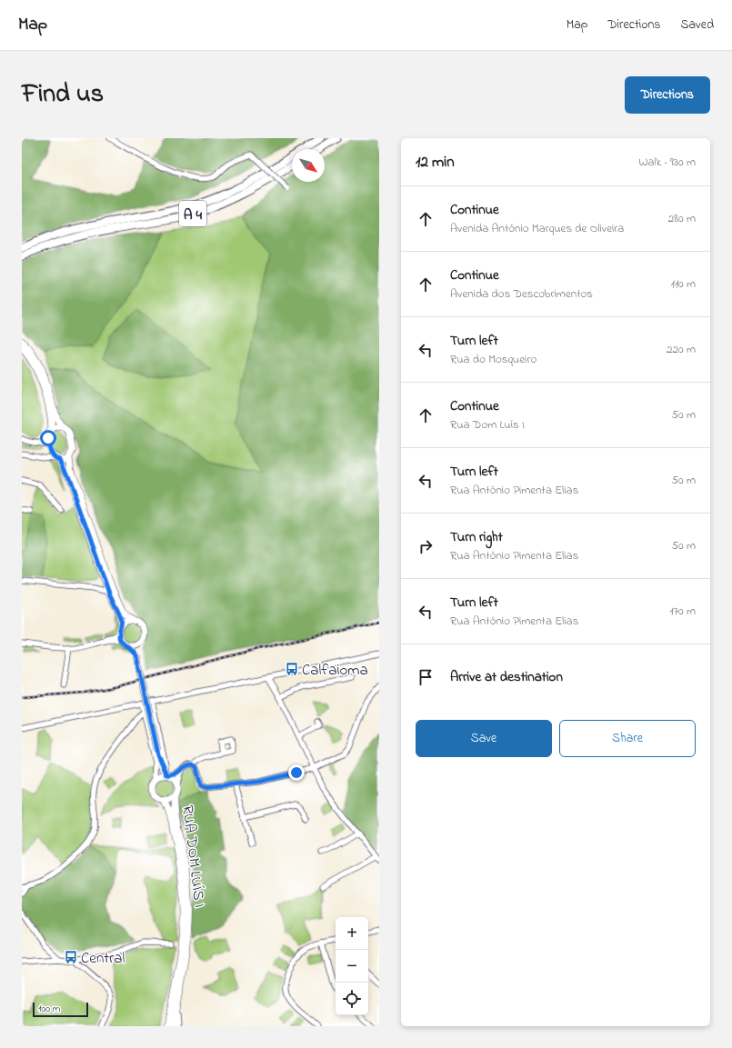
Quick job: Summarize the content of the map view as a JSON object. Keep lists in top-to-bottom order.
{
  "streets": {
    "highway": ["A 4"],
    "main road": ["RUA DOM LUÍS I"]
  },
  "places": {
    "bus stop": ["Calfaioma", "Central"]
  },
  "scale_bar": "100 m",
  "north": "bottom right",
  "page": {
    "header": "Map",
    "nav": ["Map", "Directions", "Saved"],
    "title": "Find us",
    "buttons": [
      "Directions",
      ["Save", "Share"]
    ],
    "heading": ["12 min", "Walk · 930 m"],
    "list": [
      ["Continue", "Avenida António Marques de Oliveira", "280 m"],
      ["Continue", "Avenida dos Descobrimentos", "110 m"],
      ["Turn left", "Rua do Mosqueiro", "220 m"],
      ["Continue", "Rua Dom Luís I", "50 m"],
      ["Turn left", "Rua António Pimenta Elias", "50 m"],
      ["Turn right", "Rua António Pimenta Elias", "50 m"],
      ["Turn left", "Rua António Pimenta Elias", "170 m"],
      "Arrive at destination"
    ],
    "map_buttons": ["+", "−"],
    "scale": "100 m"
  }
}
